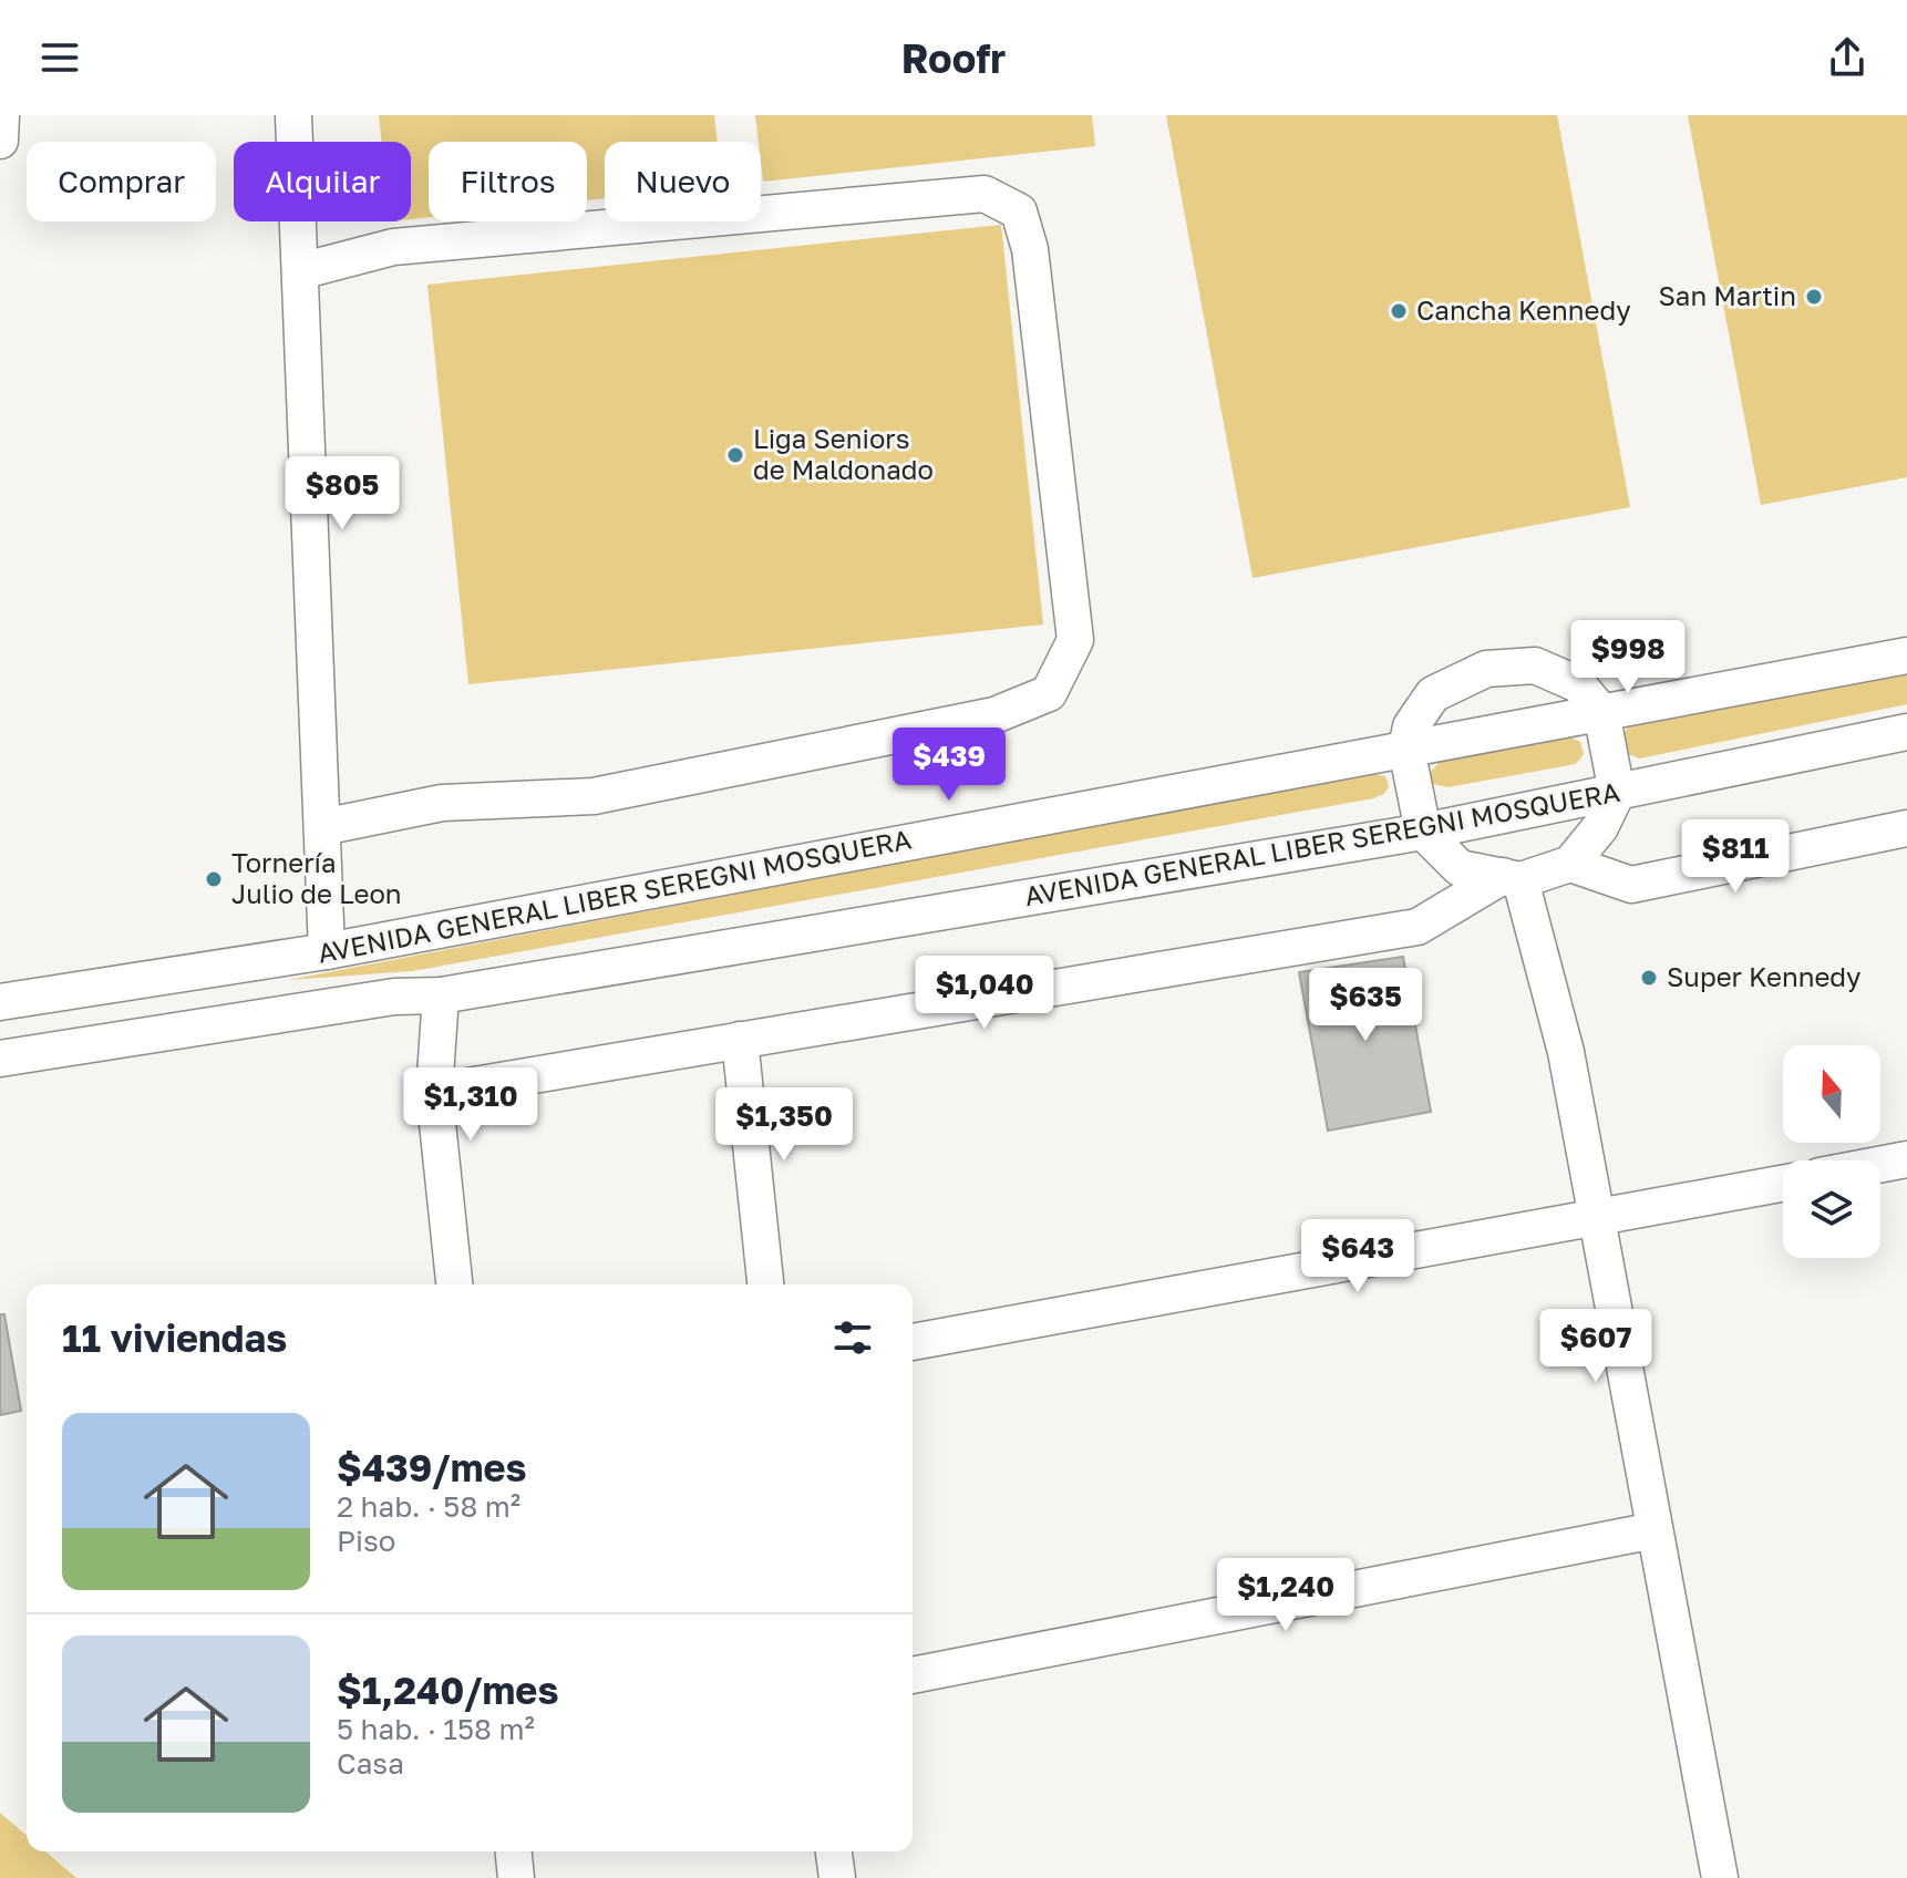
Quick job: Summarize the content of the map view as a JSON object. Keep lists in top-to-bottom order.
{
  "streets": {
    "street": ["AVENIDA GENERAL LIBER SEREGNI MOSQUERA"]
  },
  "places": [
    "San Martin",
    "Cancha Kennedy",
    "Liga Seniors de Maldonado",
    "Tornería Julio de Leon",
    "Super Kennedy"
  ],
  "north": "top",
  "page": {
    "header": "Roofr",
    "chip": [
      "Comprar",
      "Alquilar",
      "Filtros",
      "Nuevo"
    ],
    "price": [
      "$805",
      "$998",
      "$439",
      "$811",
      "$1,040",
      "$635",
      "$1,310",
      "$1,350",
      "$643",
      "$607",
      "$1,240"
    ],
    "heading": "11 viviendas",
    "list": [
      {
        "name": "$439/mes",
        "note": "2 hab. · 58 m² · Piso"
      },
      {
        "name": "$1,240/mes",
        "note": "5 hab. · 158 m² · Casa"
      }
    ]
  }
}
